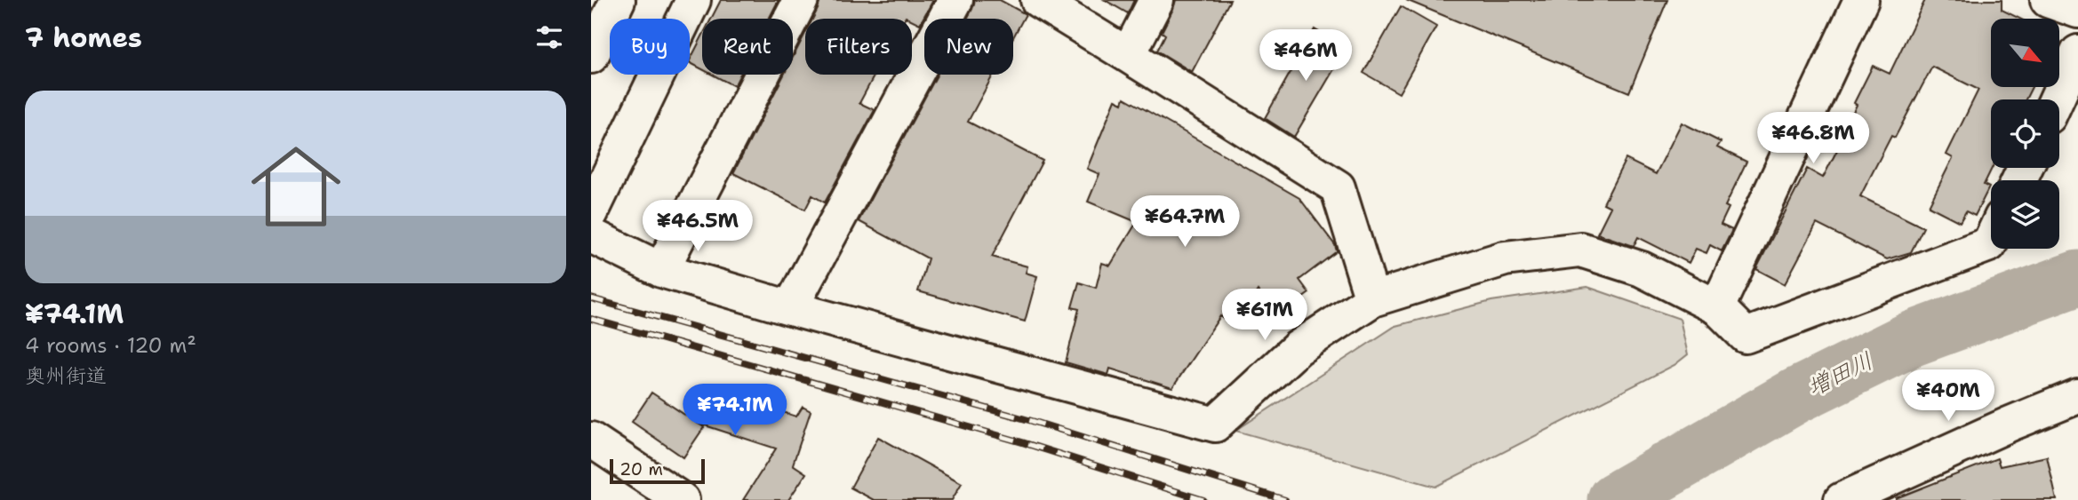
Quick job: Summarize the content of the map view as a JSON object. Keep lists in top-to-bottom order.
{
  "water": ["増田川"],
  "scale_bar": "20 m",
  "north": "bottom right",
  "page": {
    "heading": "7 homes",
    "chip": [
      "Buy",
      "Rent",
      "Filters",
      "New"
    ],
    "price": [
      "¥46M",
      "¥46.8M",
      "¥64.7M",
      "¥46.5M",
      "¥61M",
      "¥40M",
      "¥74.1M"
    ],
    "list": [
      {
        "name": "¥74.1M",
        "note": "4 rooms · 120 m² · 奥州街道"
      }
    ],
    "scale": "20 m"
  }
}
